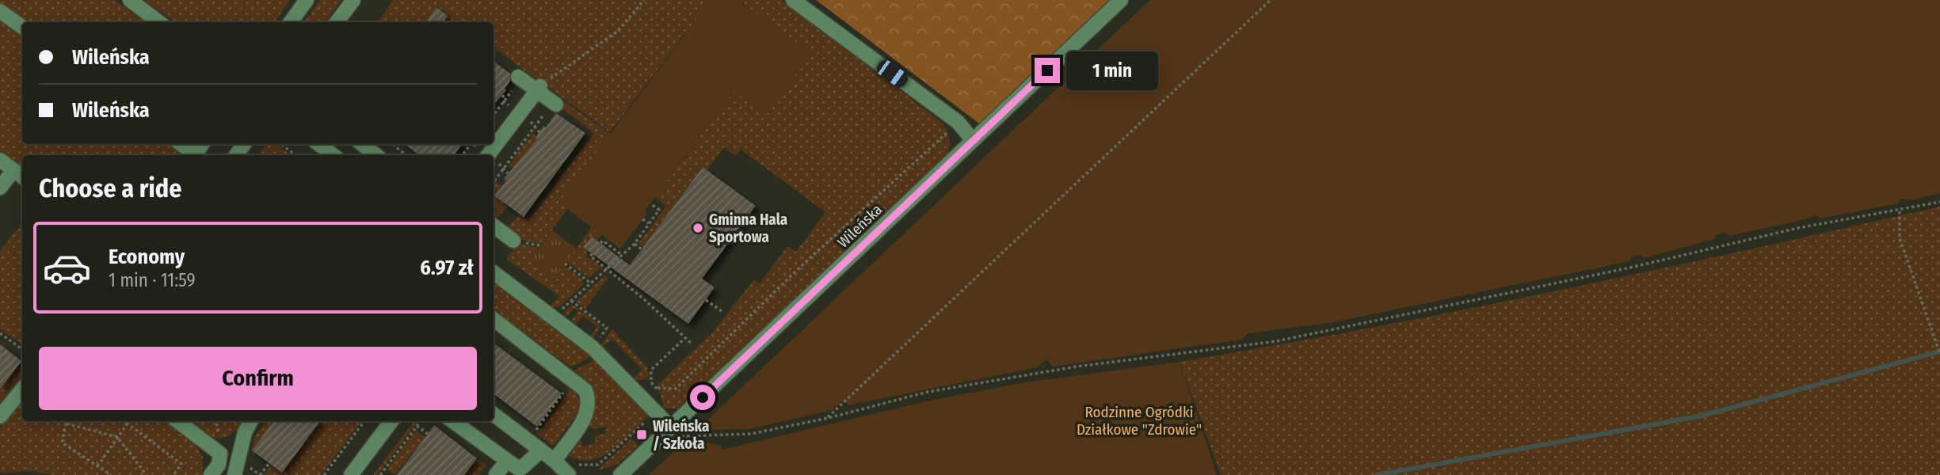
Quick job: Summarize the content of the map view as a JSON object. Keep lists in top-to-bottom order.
{
  "streets": {
    "street": ["Wileńska"]
  },
  "parks": ["Rodzinne Ogródki Działkowe \"Zdrowie\""],
  "places": {
    "other": ["Gminna Hala Sportowa"],
    "transit": ["Wileńska / Szkoła"]
  },
  "page": {
    "banner": ["Wileńska", "Wileńska"],
    "bubble": "1 min",
    "heading": "Choose a ride",
    "list": [
      {
        "name": "Economy",
        "note": "1 min · 11:59",
        "value": "6.97 zł"
      }
    ],
    "buttons": "Confirm"
  }
}
